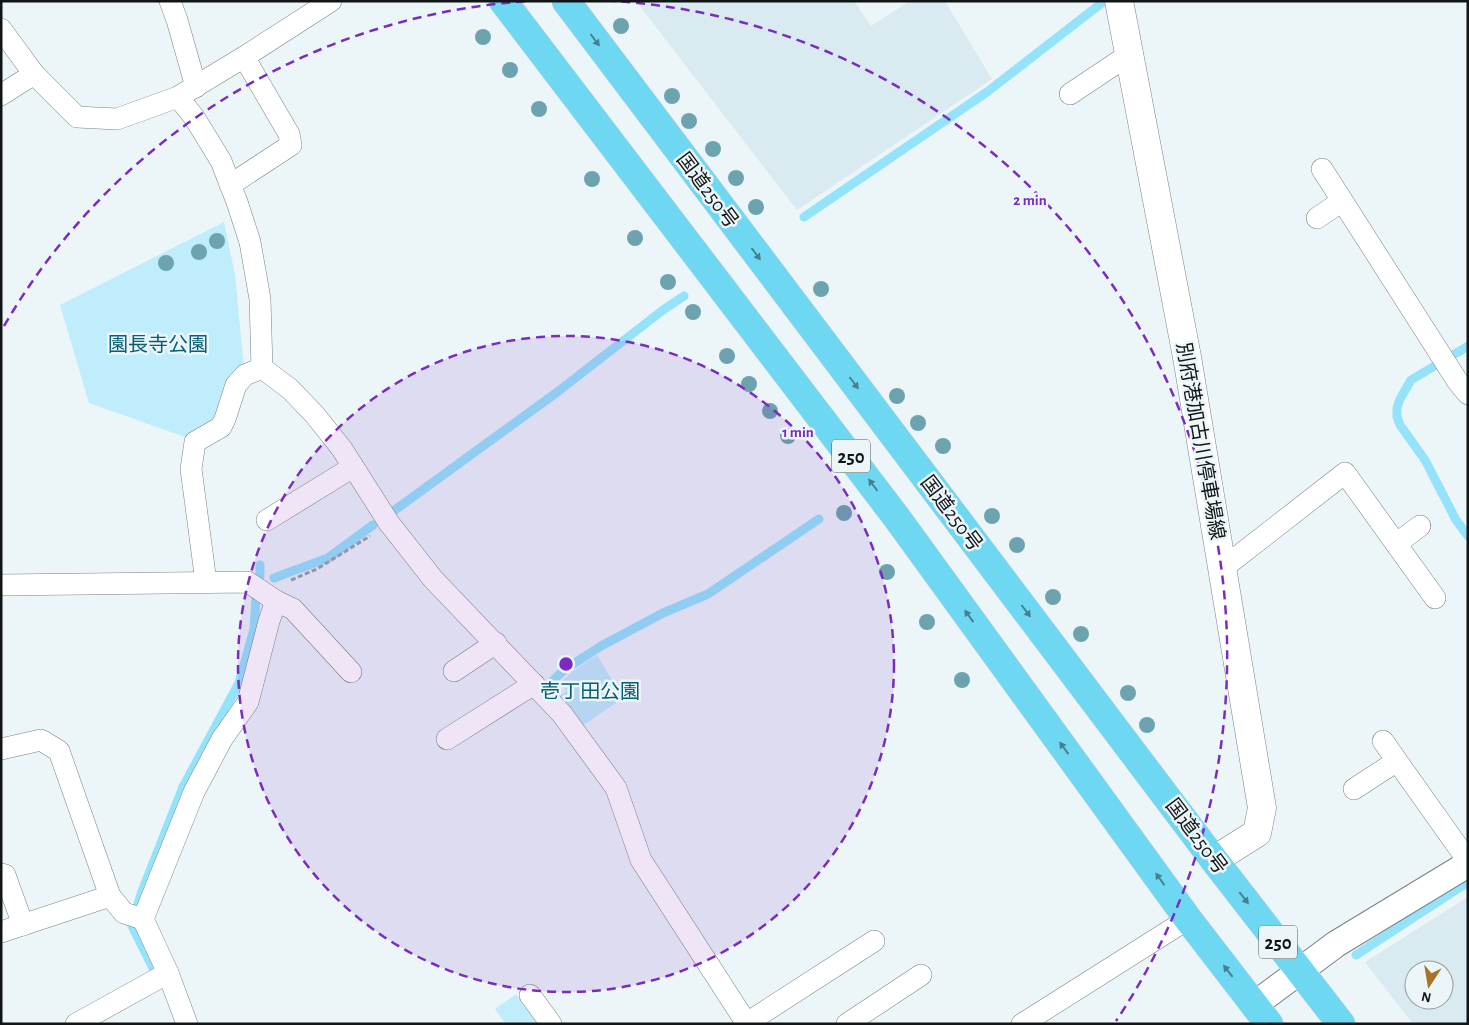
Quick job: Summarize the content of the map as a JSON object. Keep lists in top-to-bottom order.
{
  "streets": {
    "highway": ["国道250号", "250"],
    "main road": ["別府港加古川停車場線"]
  },
  "crossings": [
    ["国道250号", "別府港加古川停車場線"]
  ],
  "parks": ["園長寺公園", "壱丁田公園"],
  "north": "bottom",
  "rings": ["2 min", "1 min"]
}
